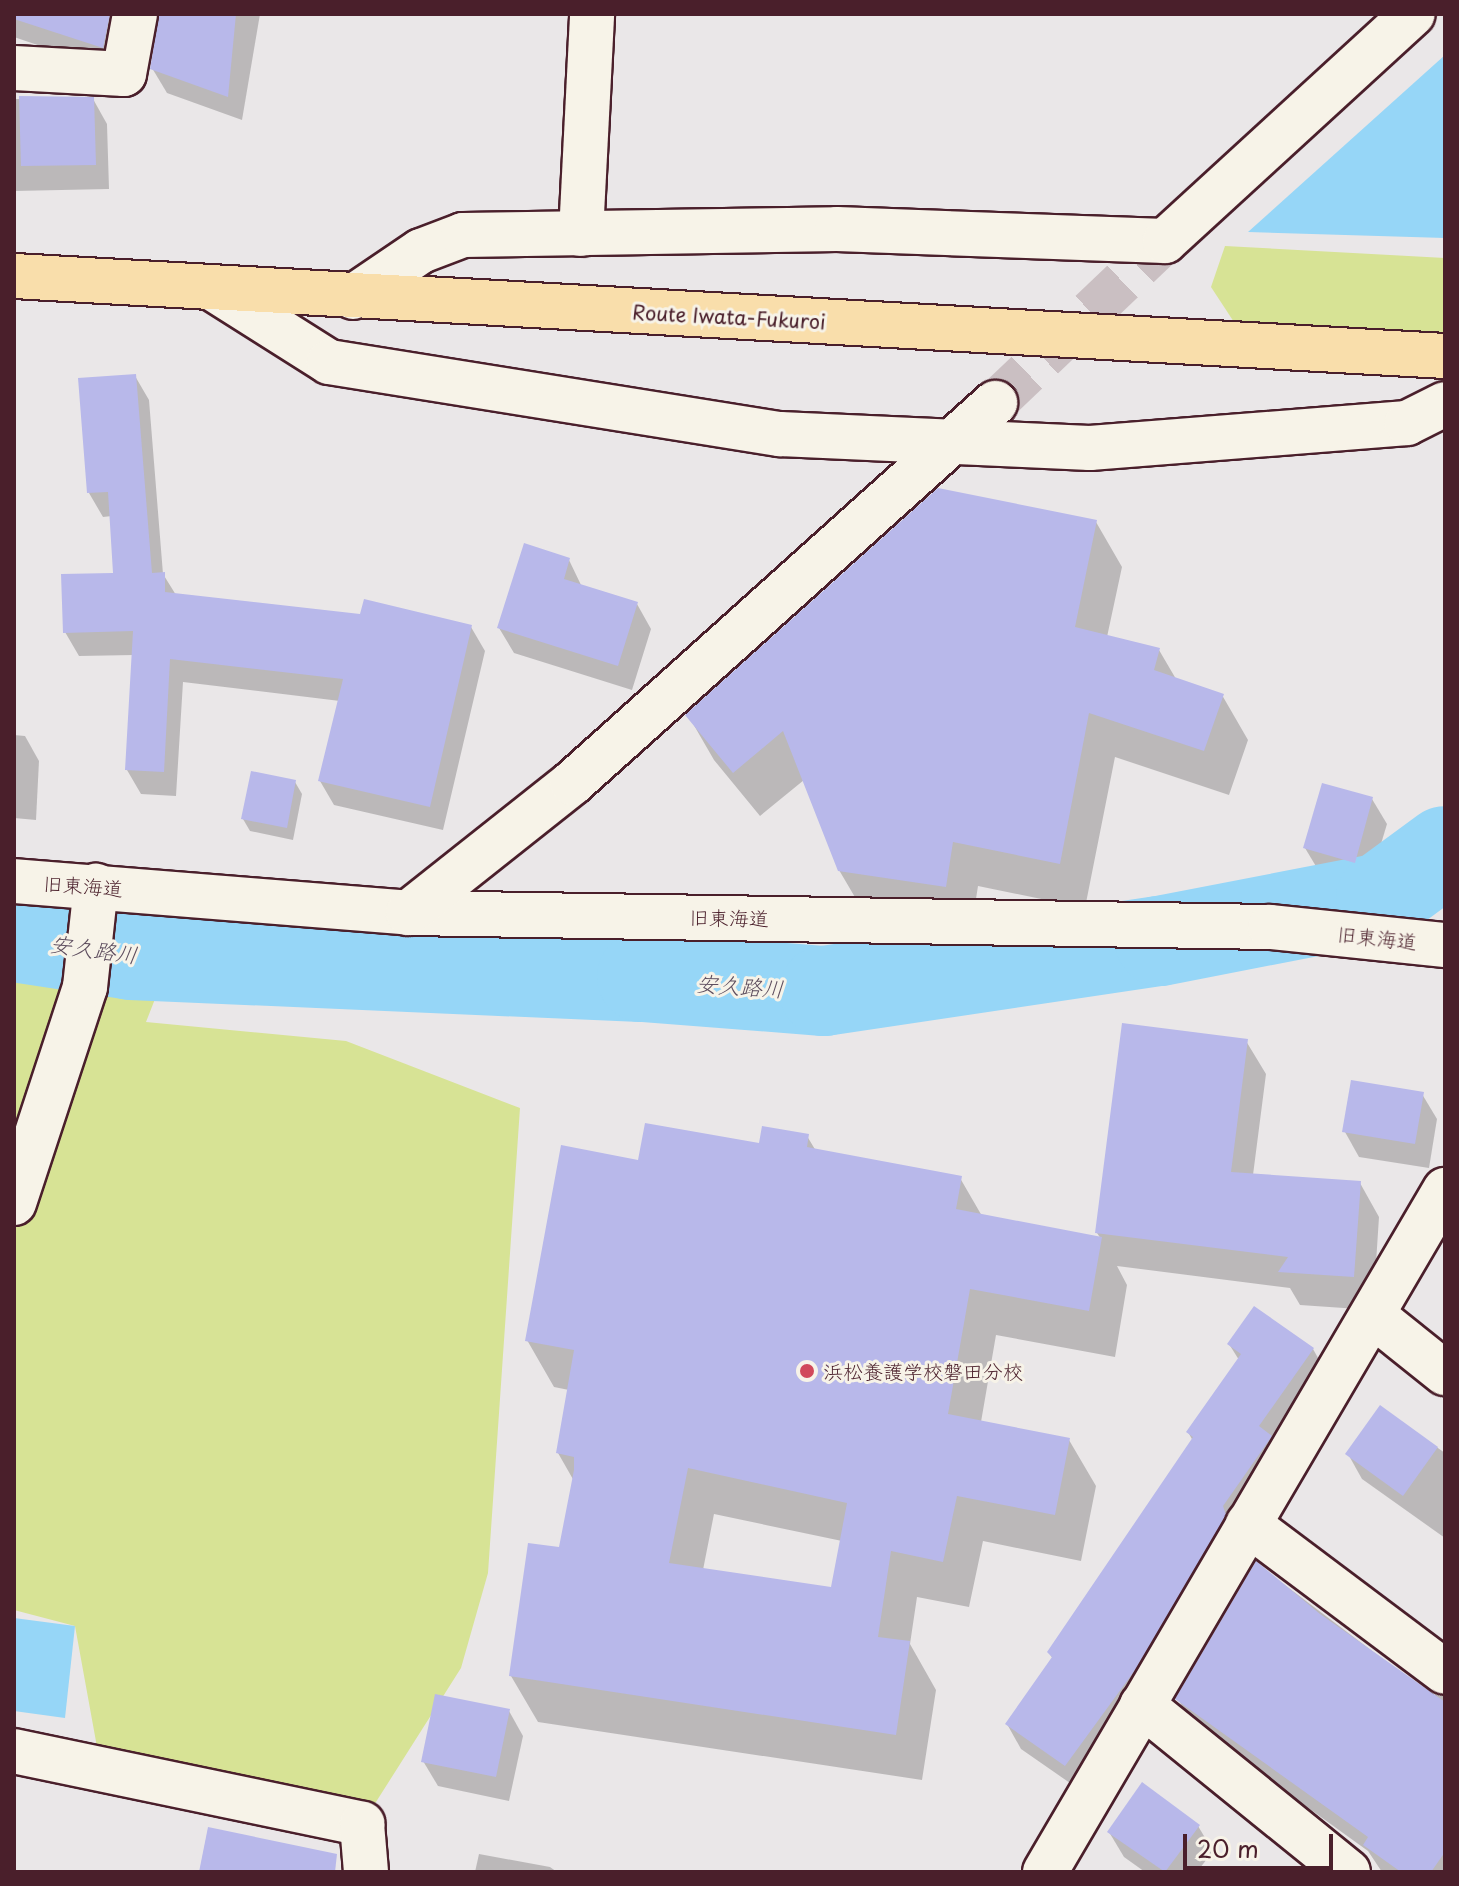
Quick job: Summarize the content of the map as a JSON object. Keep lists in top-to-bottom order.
{
  "streets": {
    "main road": ["Route Iwata-Fukuroi"],
    "street": ["旧東海道"]
  },
  "water": ["安久路川"],
  "places": ["浜松養護学校磐田分校"],
  "scale_bar": "20 m"
}
